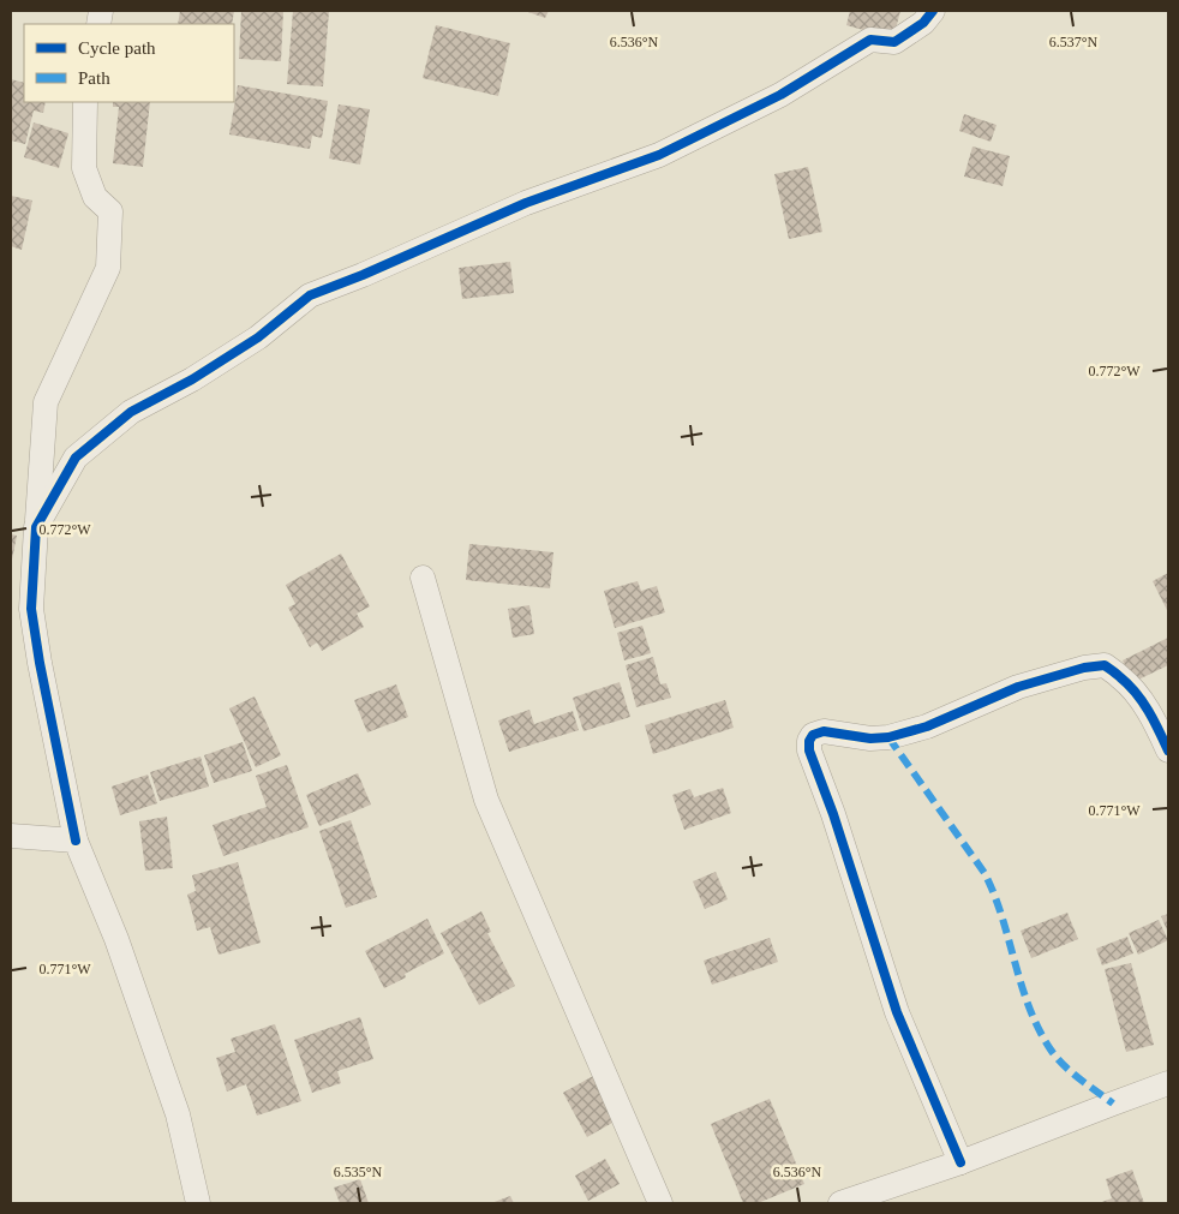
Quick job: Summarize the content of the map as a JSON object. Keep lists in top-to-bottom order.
{
  "legend": ["Cycle path", "Path"],
  "coordinates": [
    "6.536°N",
    "6.537°N",
    "0.772°W",
    "0.771°W",
    "6.535°N"
  ]
}
